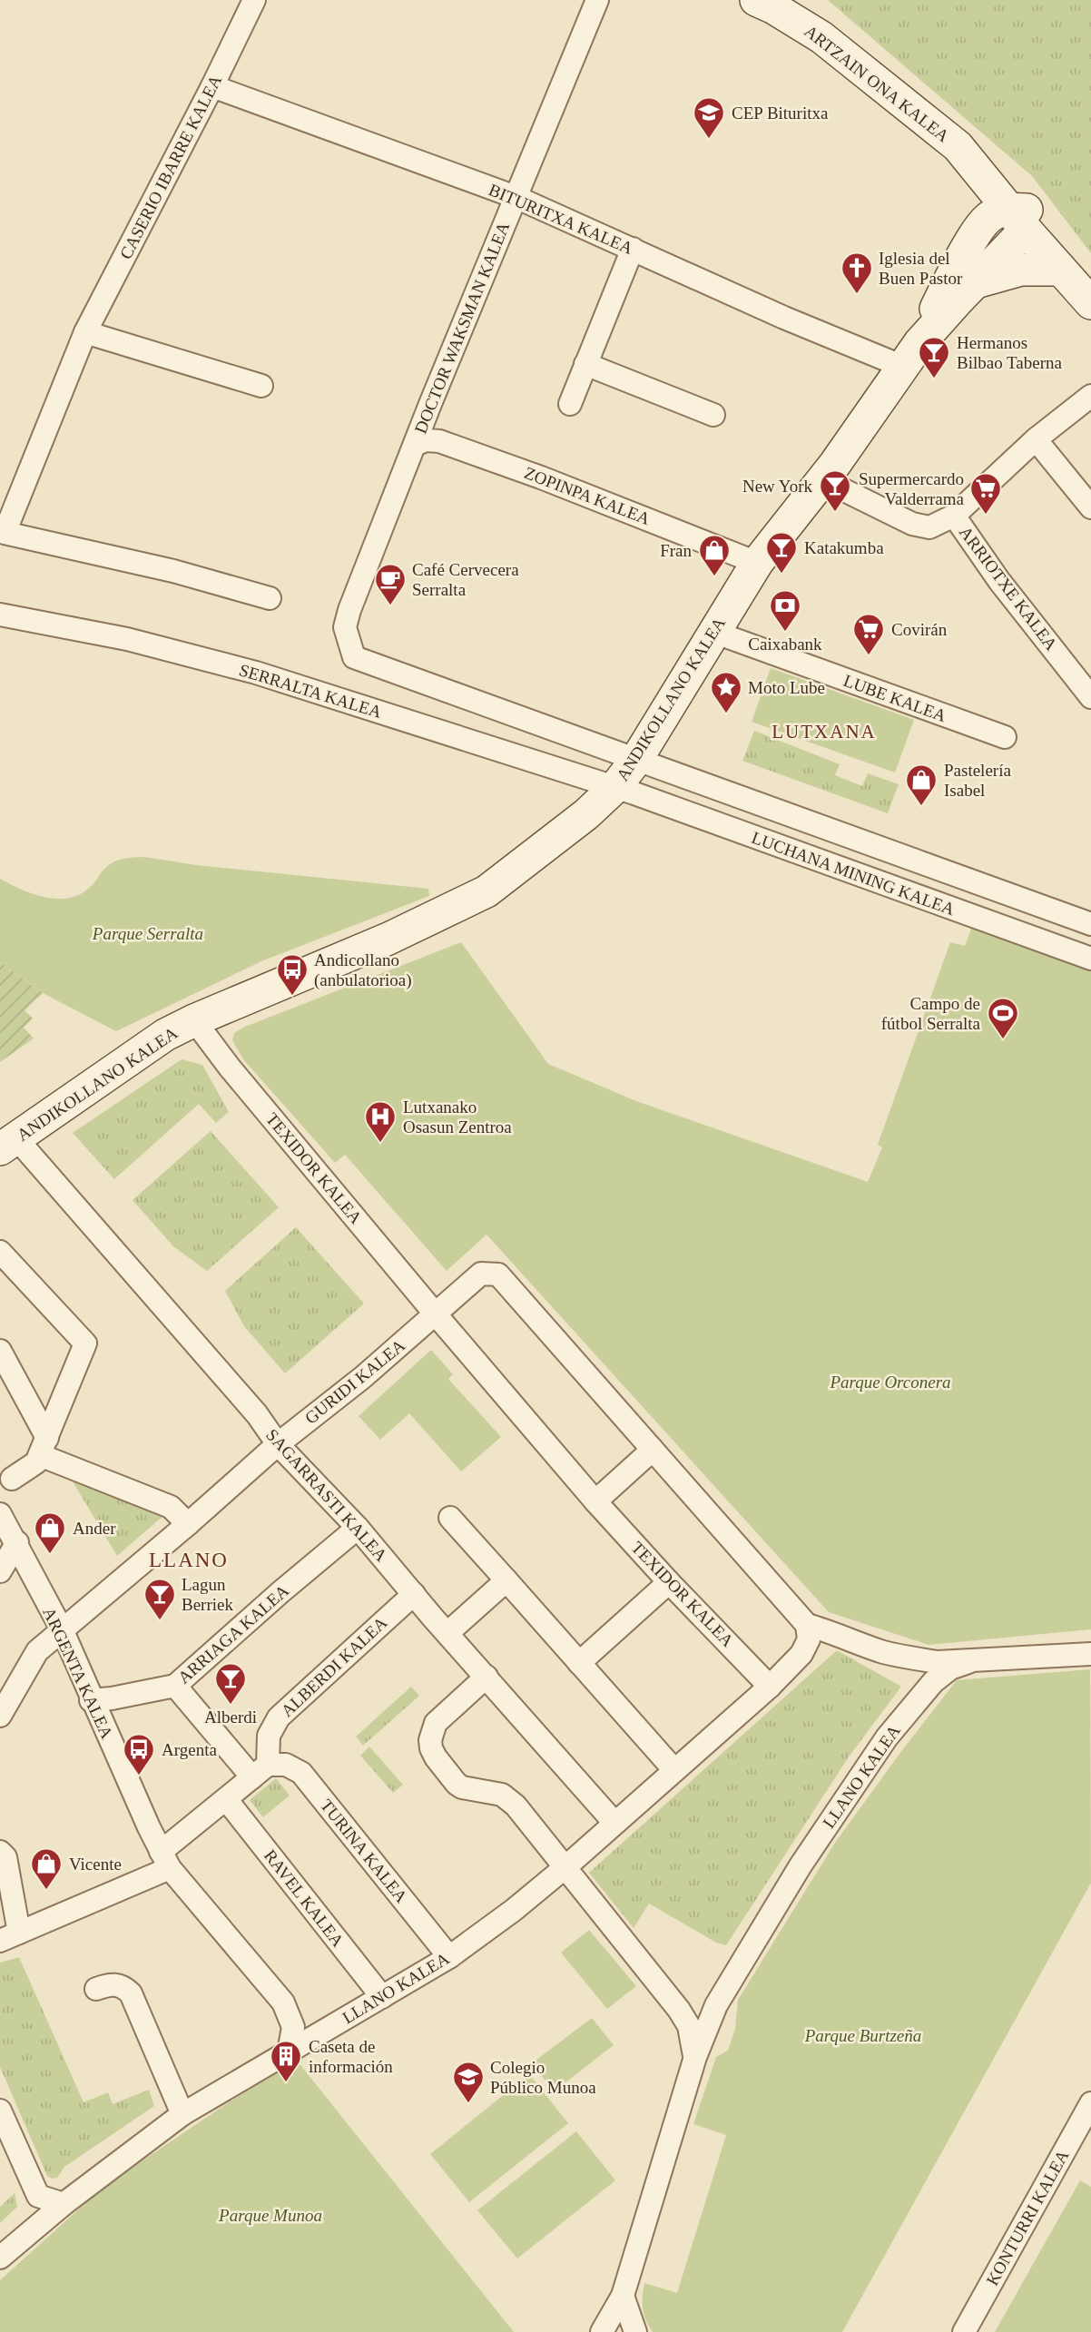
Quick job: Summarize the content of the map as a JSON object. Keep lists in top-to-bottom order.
{
  "streets": {
    "street": [
      "ARTZAIN ONA KALEA",
      "CASERIO IBARRE KALEA",
      "BITURITXA KALEA",
      "DOCTOR WAKSMAN KALEA",
      "ZOPINPA KALEA",
      "ARRIOTXE KALEA",
      "SERRALTA KALEA",
      "LUBE KALEA",
      "ANDIKOLLANO KALEA",
      "LUCHANA MINING KALEA",
      "TEXIDOR KALEA",
      "GURIDI KALEA",
      "SAGARRASTI KALEA",
      "ARRIAGA KALEA",
      "ALBERDI KALEA",
      "ARGENTA KALEA",
      "LLANO KALEA",
      "TURINA KALEA",
      "RAVEL KALEA",
      "KONTURRI KALEA"
    ]
  },
  "crossings": [
    ["ARTZAIN ONA KALEA", "ANDIKOLLANO KALEA"],
    ["CASERIO IBARRE KALEA", "BITURITXA KALEA"],
    ["BITURITXA KALEA", "DOCTOR WAKSMAN KALEA"],
    ["BITURITXA KALEA", "ANDIKOLLANO KALEA"],
    ["DOCTOR WAKSMAN KALEA", "ZOPINPA KALEA"],
    ["DOCTOR WAKSMAN KALEA", "ANDIKOLLANO KALEA"],
    ["DOCTOR WAKSMAN KALEA", "LUCHANA MINING KALEA"],
    ["ZOPINPA KALEA", "ANDIKOLLANO KALEA"],
    ["ARRIOTXE KALEA", "ANDIKOLLANO KALEA"],
    ["SERRALTA KALEA", "ANDIKOLLANO KALEA"],
    ["SERRALTA KALEA", "LUCHANA MINING KALEA"],
    ["LUBE KALEA", "ANDIKOLLANO KALEA"],
    ["ANDIKOLLANO KALEA", "LUCHANA MINING KALEA"],
    ["ANDIKOLLANO KALEA", "TEXIDOR KALEA"],
    ["ANDIKOLLANO KALEA", "SAGARRASTI KALEA"],
    ["TEXIDOR KALEA", "GURIDI KALEA"],
    ["TEXIDOR KALEA", "LLANO KALEA"],
    ["GURIDI KALEA", "SAGARRASTI KALEA"],
    ["GURIDI KALEA", "ARGENTA KALEA"],
    ["SAGARRASTI KALEA", "ARRIAGA KALEA"],
    ["SAGARRASTI KALEA", "ALBERDI KALEA"],
    ["SAGARRASTI KALEA", "LLANO KALEA"],
    ["ARRIAGA KALEA", "ARGENTA KALEA"],
    ["ALBERDI KALEA", "TURINA KALEA"],
    ["ARGENTA KALEA", "LLANO KALEA"],
    ["LLANO KALEA", "TURINA KALEA"],
    ["LLANO KALEA", "RAVEL KALEA"]
  ],
  "districts": ["LUTXANA", "LLANO"],
  "parks": [
    "Parque Serralta",
    "Parque Orconera",
    "Parque Burtzeña",
    "Parque Munoa"
  ],
  "places": {
    "school or university": ["CEP Bituritxa", "Colegio Público Munoa"],
    "church": ["Iglesia del Buen Pastor"],
    "bar": [
      "Hermanos Bilbao Taberna",
      "New York",
      "Katakumba",
      "Lagun Berriek",
      "Alberdi"
    ],
    "supermarket": ["Supermercardo Valderrama", "Covirán"],
    "shop": [
      "Fran",
      "Pastelería Isabel",
      "Ander",
      "Vicente"
    ],
    "cafe": ["Café Cervecera Serralta"],
    "bank": ["Caixabank"],
    "place": ["Moto Lube"],
    "bus stop": ["Andicollano (anbulatorioa)", "Argenta"],
    "sports": ["Campo de fútbol Serralta"],
    "hospital": ["Lutxanako Osasun Zentroa"],
    "building": ["Caseta de información"]
  }
}
